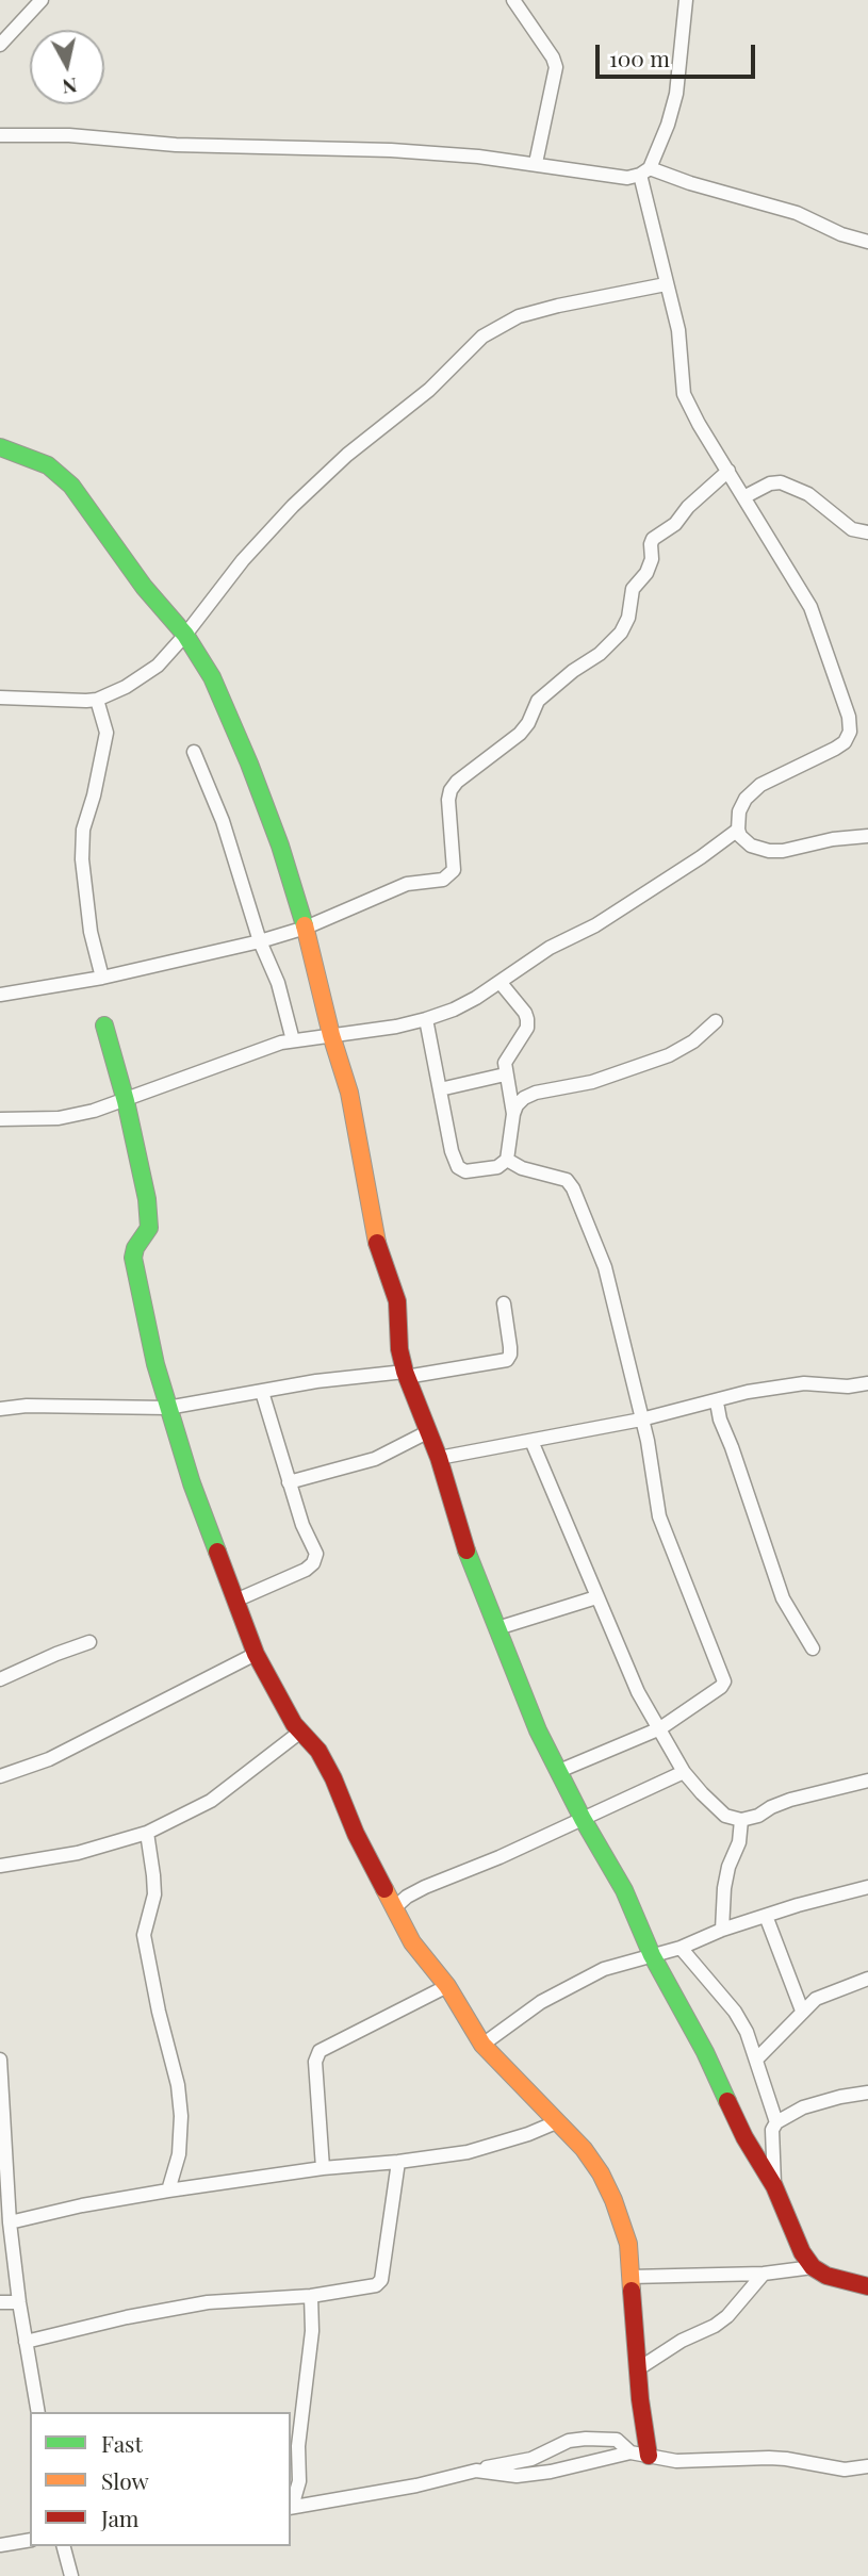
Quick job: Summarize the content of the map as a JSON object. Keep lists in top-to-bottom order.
{
  "legend": ["Fast", "Slow", "Jam"],
  "scale_bar": "100 m",
  "north": "bottom"
}
